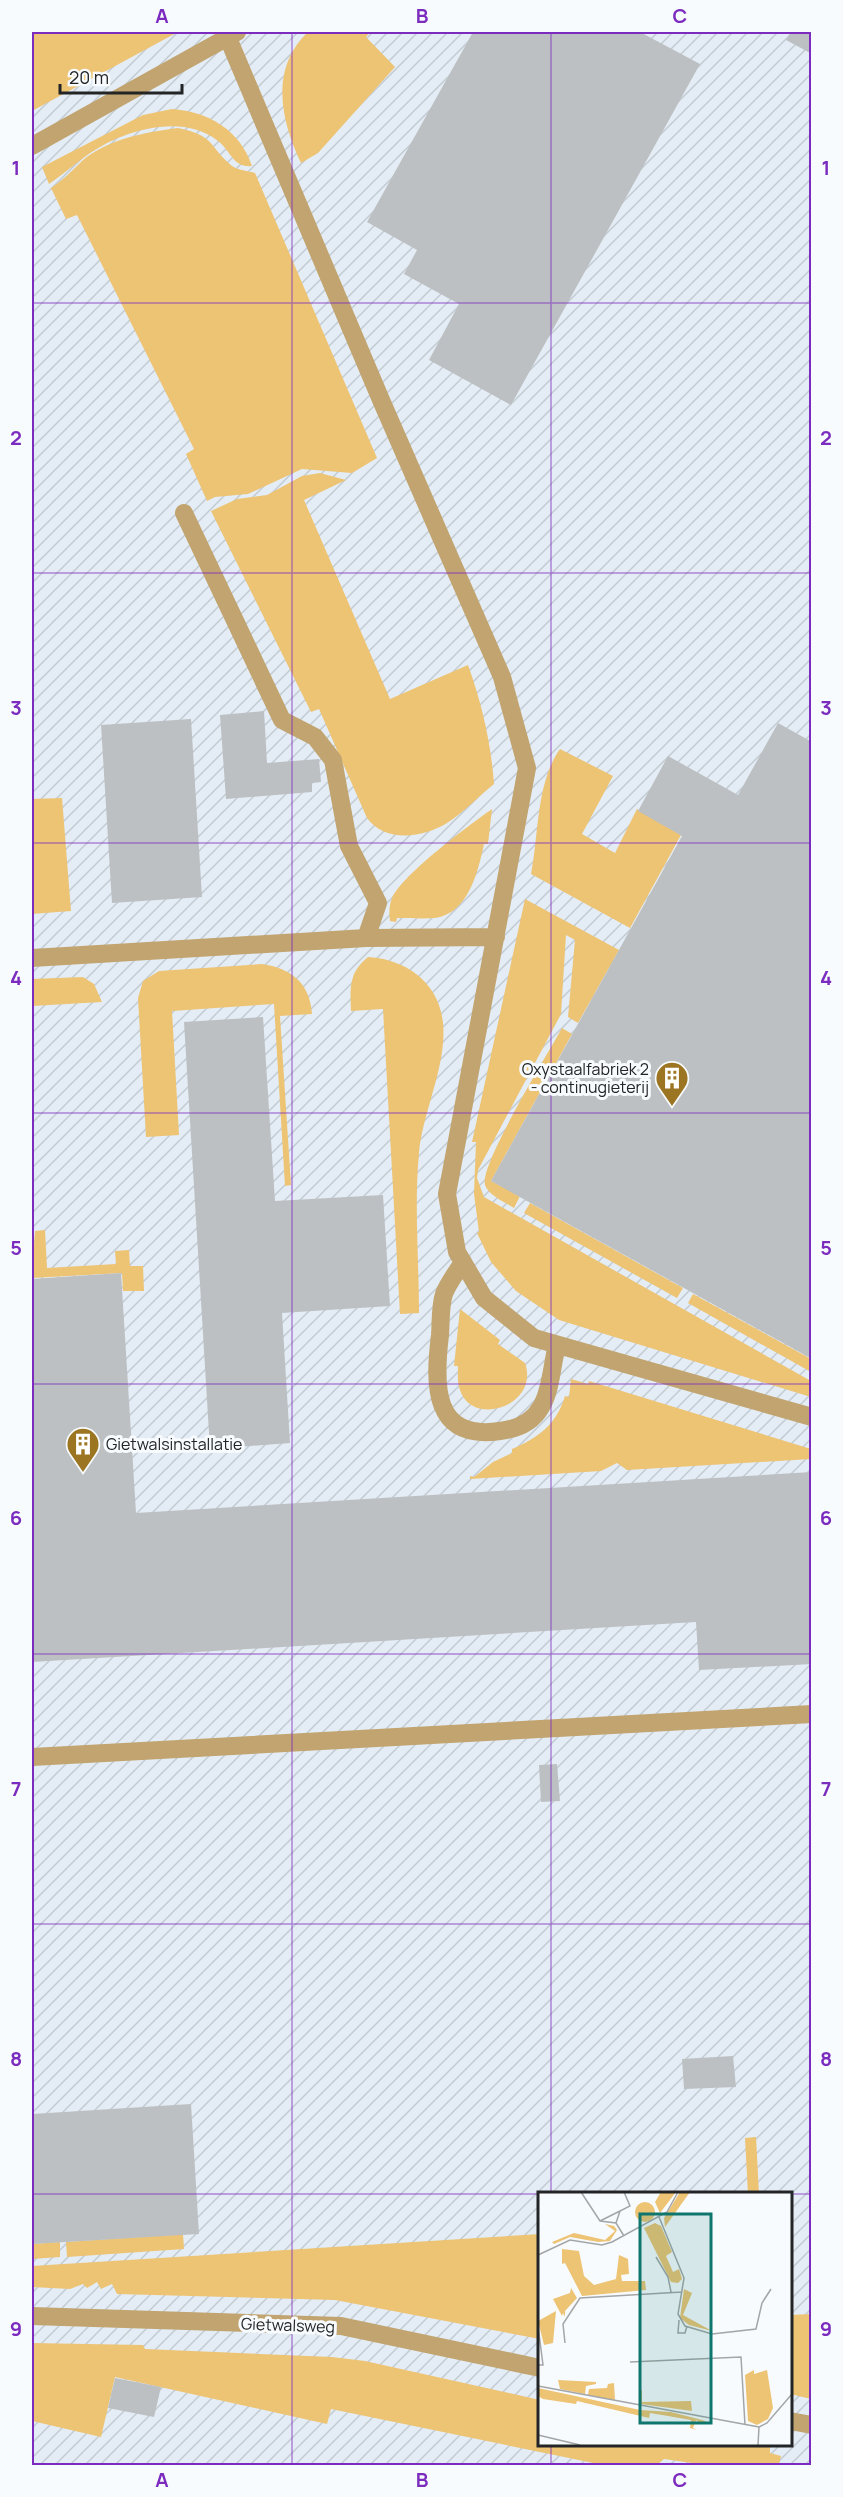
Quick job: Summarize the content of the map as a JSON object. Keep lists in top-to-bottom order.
{
  "streets": {
    "lane": ["Gietwalsweg"]
  },
  "places": {
    "building": ["Oxystaalfabriek 2 - continugieterij", "Gietwalsinstallatie"]
  },
  "scale_bar": "20 m",
  "grid": {
    "columns": ["A", "B", "C"],
    "rows": [
      "1",
      "2",
      "3",
      "4",
      "5",
      "6",
      "7",
      "8",
      "9"
    ]
  }
}
